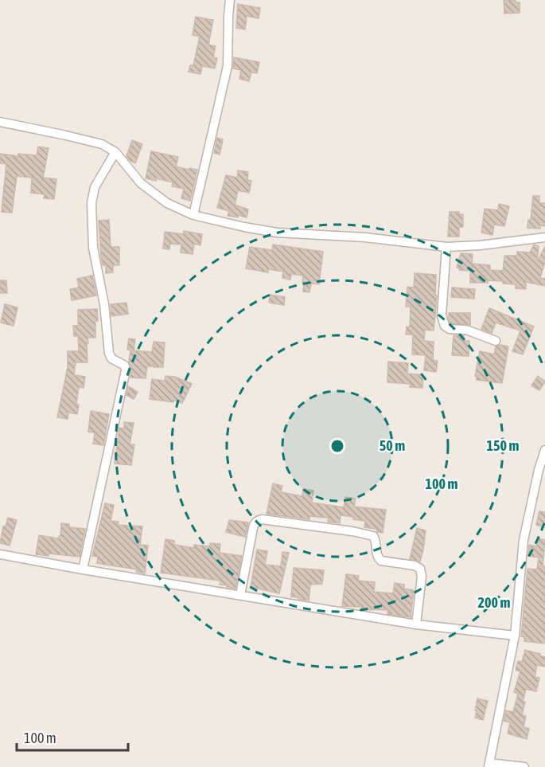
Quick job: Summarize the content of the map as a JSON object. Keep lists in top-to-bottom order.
{
  "scale_bar": "100 m",
  "rings": [
    "50 m",
    "150 m",
    "100 m",
    "200 m"
  ]
}
